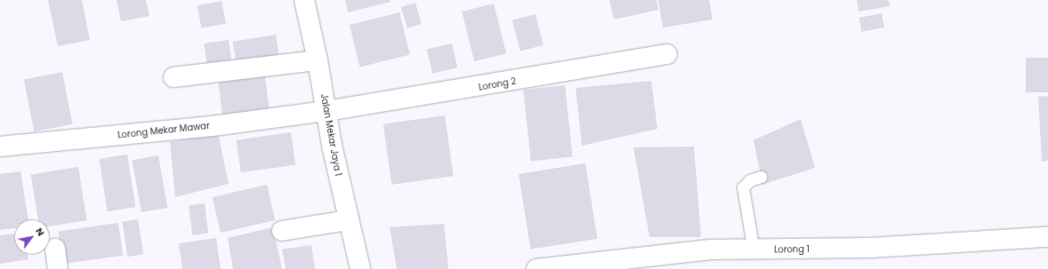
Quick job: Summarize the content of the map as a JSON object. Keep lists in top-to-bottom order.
{
  "streets": {
    "street": [
      "Lorong 2",
      "Lorong Mekar Mawar",
      "Jalan Mekar Jaya 1",
      "Lorong 1"
    ]
  },
  "crossings": [
    ["Lorong 2", "Lorong Mekar Mawar"],
    ["Lorong 2", "Jalan Mekar Jaya 1"],
    ["Lorong Mekar Mawar", "Jalan Mekar Jaya 1"]
  ],
  "north": "top right"
}
